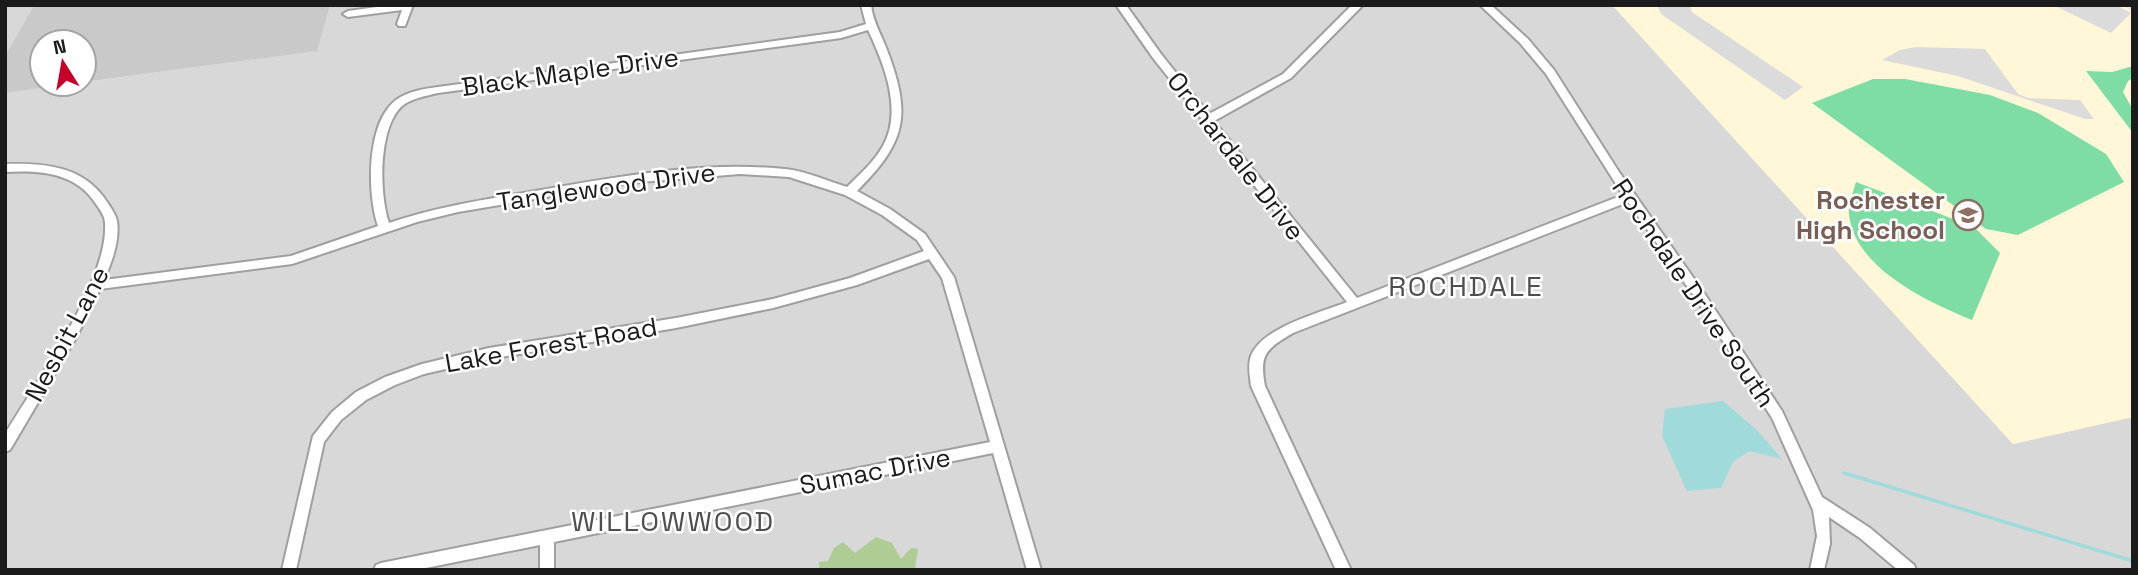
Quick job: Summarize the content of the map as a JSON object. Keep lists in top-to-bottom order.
{
  "streets": {
    "street": [
      "Black Maple Drive",
      "Orchardale Drive",
      "Tanglewood Drive",
      "Rochdale Drive South",
      "Nesbit Lane",
      "Lake Forest Road",
      "Sumac Drive"
    ]
  },
  "crossings": [
    ["Black Maple Drive", "Tanglewood Drive"],
    ["Tanglewood Drive", "Nesbit Lane"],
    ["Tanglewood Drive", "Lake Forest Road"],
    ["Tanglewood Drive", "Sumac Drive"]
  ],
  "districts": ["ROCHDALE", "WILLOWWOOD"],
  "places": {
    "school or university": ["Rochester High School"]
  },
  "north": "top"
}
